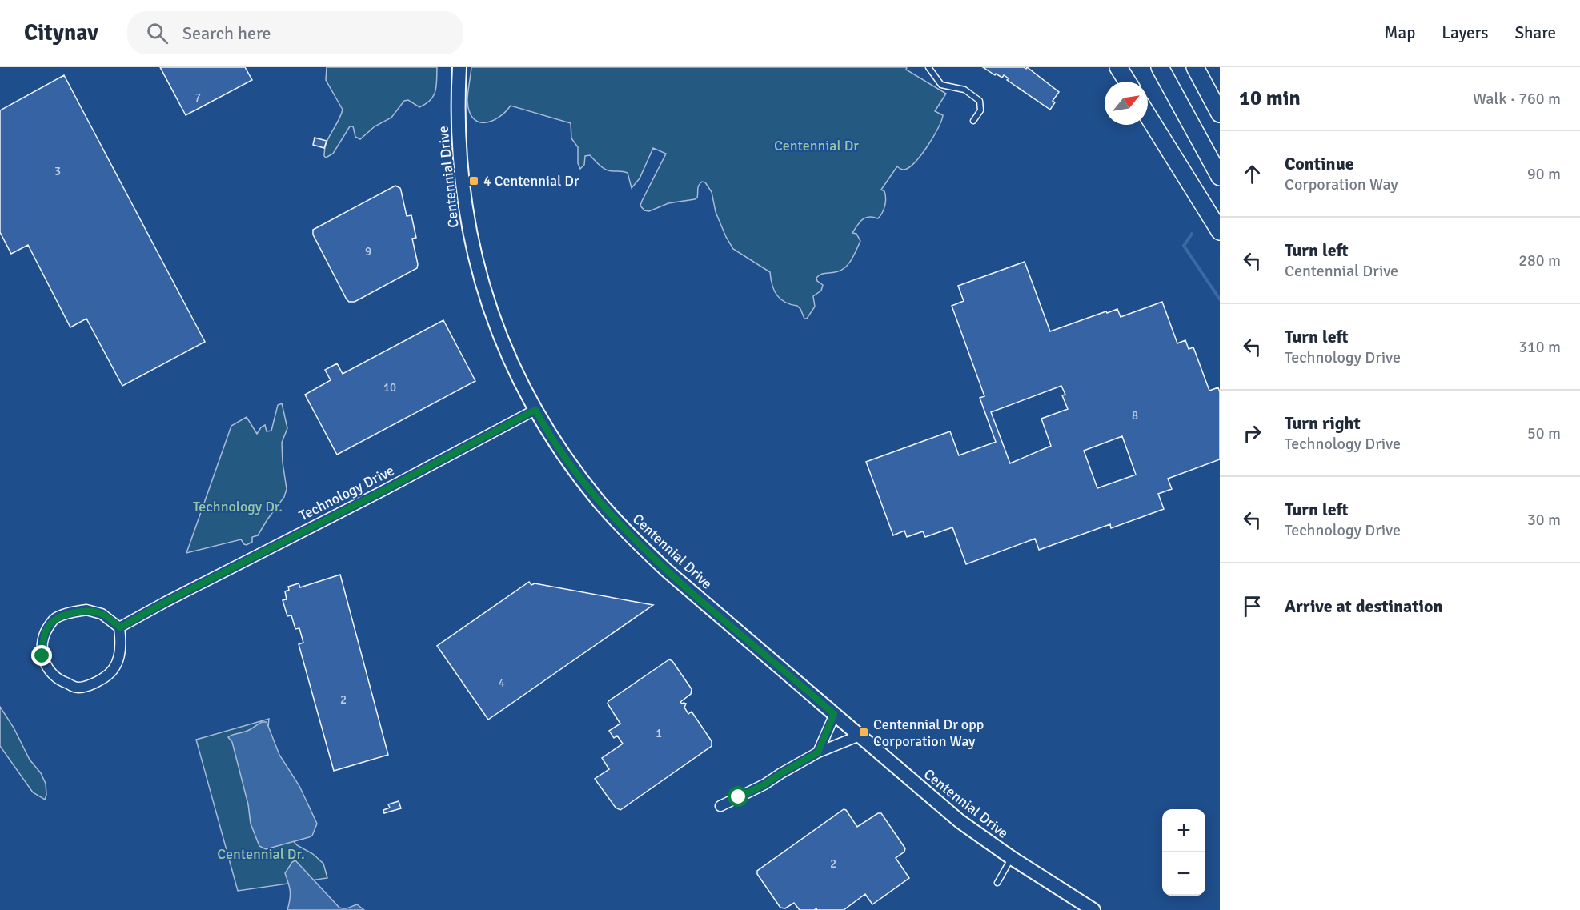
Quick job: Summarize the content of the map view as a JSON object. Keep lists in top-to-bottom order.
{
  "streets": {
    "street": ["Centennial Drive", "Technology Drive"]
  },
  "crossings": [
    ["Centennial Drive", "Technology Drive"]
  ],
  "parks": ["Centennial Dr", "Technology Dr.", "Centennial Dr."],
  "places": {
    "transit": ["4 Centennial Dr", "Centennial Dr opp Corporation Way"]
  },
  "house_numbers": [
    "7",
    "3",
    "9",
    "10",
    "8",
    "4",
    "2",
    "1",
    "2"
  ],
  "north": "top right",
  "page": {
    "header": "Citynav",
    "search": "Search here",
    "nav": ["Map", "Layers", "Share"],
    "heading": ["10 min", "Walk · 760 m"],
    "list": [
      ["Continue", "Corporation Way", "90 m"],
      ["Turn left", "Centennial Drive", "280 m"],
      ["Turn left", "Technology Drive", "310 m"],
      ["Turn right", "Technology Drive", "50 m"],
      ["Turn left", "Technology Drive", "30 m"],
      "Arrive at destination"
    ],
    "map_buttons": ["+", "−"]
  }
}
